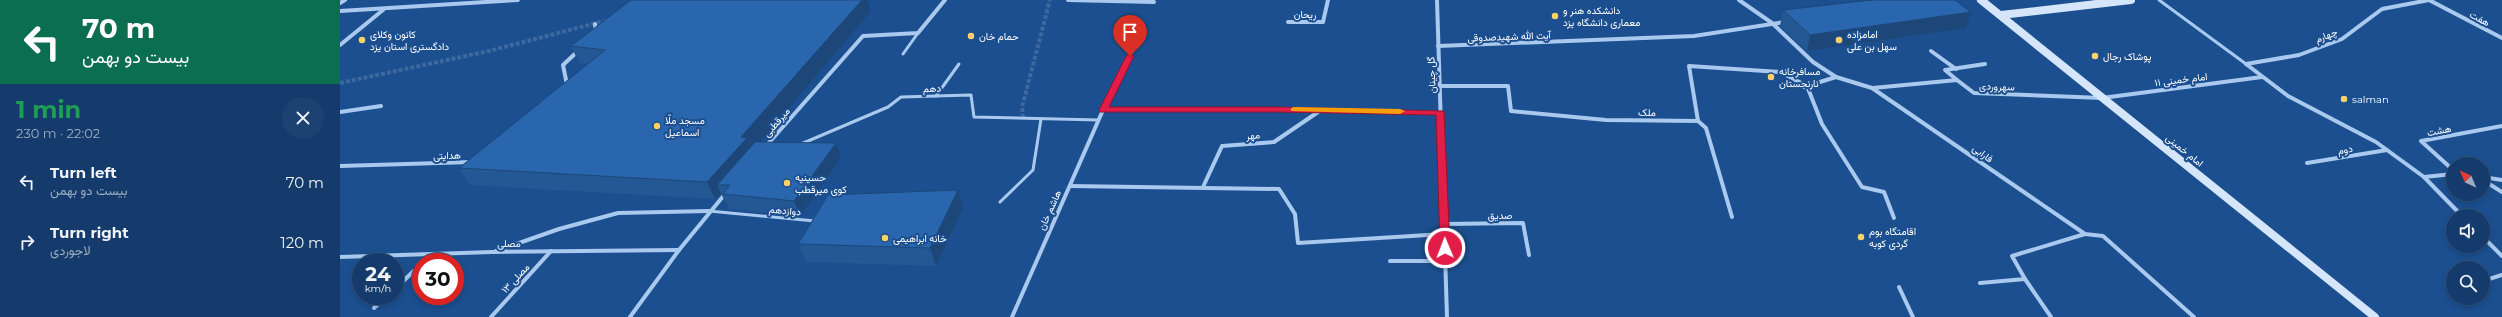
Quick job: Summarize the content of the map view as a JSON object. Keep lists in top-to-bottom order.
{
  "streets": {
    "main road": ["امام خمینی"],
    "street": [
      "ریحان",
      "هفت",
      "چهارم",
      "آیت الله شهیدصدوقی",
      "گل چینان",
      "امام خمینی ۱۱",
      "سهروردی",
      "ملک",
      "میرقطبی",
      "هشت",
      "مهر",
      "دوم",
      "فارابی",
      "هدایتی",
      "هاشم خان",
      "صدیق",
      "مصلی",
      "مصلی ۱۳"
    ],
    "lane": ["دهم", "دوازدهم"]
  },
  "crossings": [
    ["هفت", "چهارم"],
    ["آیت الله شهیدصدوقی", "گل چینان"],
    ["گل چینان", "ملک"],
    ["گل چینان", "صدیق"],
    ["امام خمینی ۱۱", "سهروردی"],
    ["امام خمینی ۱۱", "امام خمینی"],
    ["سهروردی", "امام خمینی"],
    ["دهم", "هاشم خان"],
    ["مصلی", "مصلی ۱۳"]
  ],
  "places": [
    "دانشکده هنر و معماری دانشگاه یزد",
    "حمام خان",
    "کانون وکلای دادگستری استان یزد",
    "امامزاده سهل بن علی",
    "پوشاک رجال",
    "مسافرخانه نارنجستان",
    "salman",
    "مسجد ملّا اسماعیل",
    "حسینیه کوی میرقطب",
    "اقامتگاه بوم گردی کوبه",
    "خانه ابراهیمی"
  ],
  "north": "top left",
  "page": {
    "turn": ["70 m", "بیست دو بهمن"],
    "heading": ["1 min", "230 m · 22:02"],
    "list": [
      {
        "name": "Turn left",
        "note": "بیست دو بهمن",
        "value": "70 m"
      },
      {
        "name": "Turn right",
        "note": "لاجوردی",
        "value": "120 m"
      }
    ],
    "speed": "24 km/h",
    "limit": "30"
  }
}
